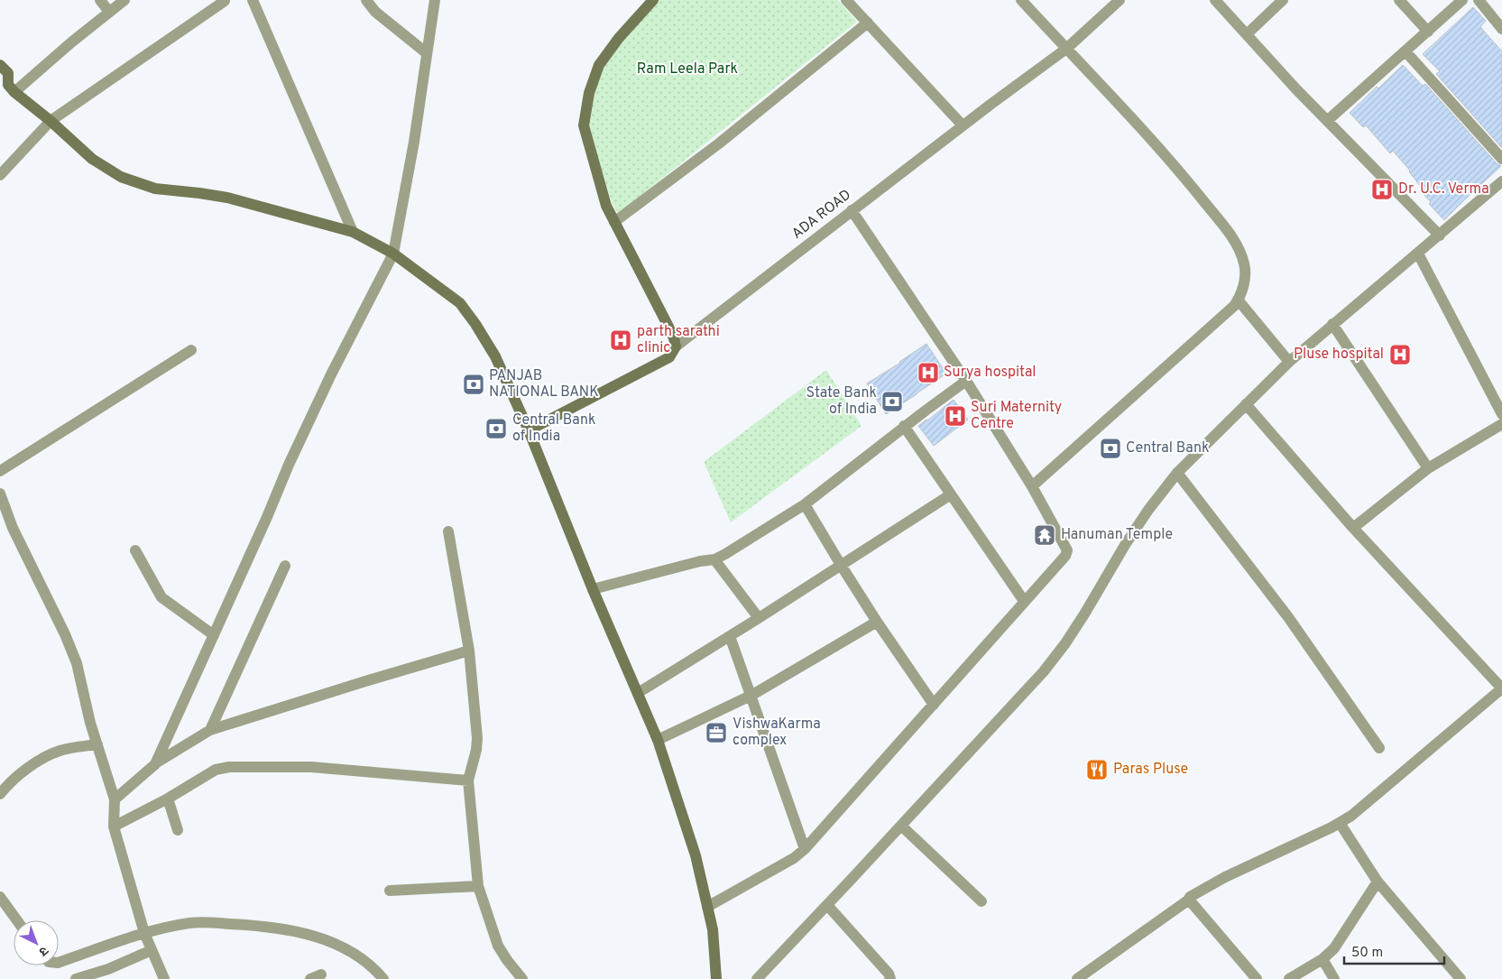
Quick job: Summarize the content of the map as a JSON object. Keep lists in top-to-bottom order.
{
  "streets": {
    "main road": ["ADA ROAD"]
  },
  "parks": ["Ram Leela Park"],
  "places": {
    "hospital": [
      "Dr. U.C. Verma",
      "parth sarathi clinic",
      "Pluse hospital",
      "Surya hospital",
      "Suri Maternity Centre"
    ],
    "bank": [
      "PANJAB NATIONAL BANK",
      "State Bank of India",
      "Central Bank of India",
      "Central Bank"
    ],
    "temple": ["Hanuman Temple"],
    "office": ["VishwaKarma complex"],
    "restaurant": ["Paras Pluse"]
  },
  "scale_bar": "50 m",
  "north": "bottom right"
}
